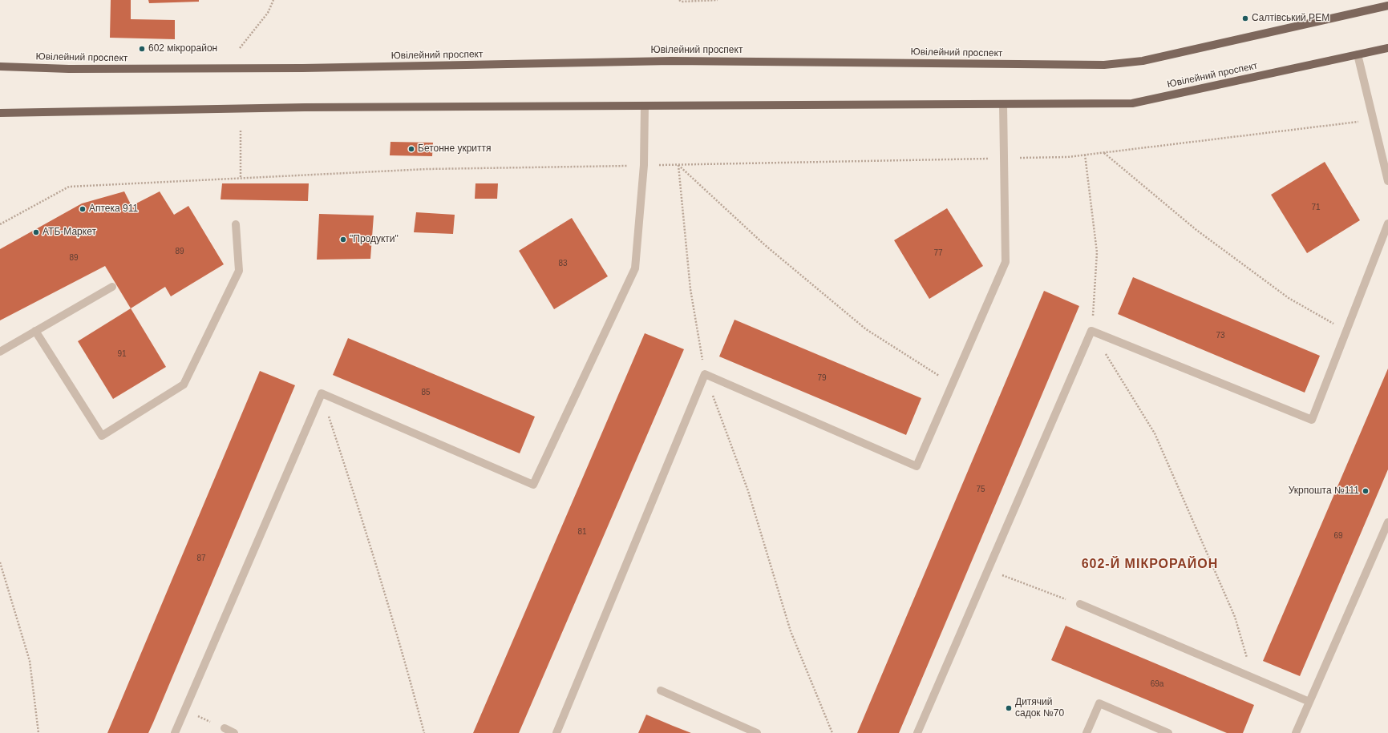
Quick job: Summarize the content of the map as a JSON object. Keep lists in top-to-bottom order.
{
  "streets": {
    "main road": ["Ювілейний проспект"]
  },
  "districts": ["602-Й МІКРОРАЙОН"],
  "places": [
    "Салтівський РЕМ",
    "602 мікрорайон",
    "Бетонне укриття",
    "Аптека 911",
    "АТБ-Маркет",
    "\"Продукти\"",
    "Укрпошта №111",
    "Дитячий садок №70"
  ],
  "house_numbers": [
    "71",
    "89",
    "77",
    "89",
    "83",
    "73",
    "91",
    "79",
    "85",
    "75",
    "81",
    "69",
    "87",
    "69а"
  ]
}
